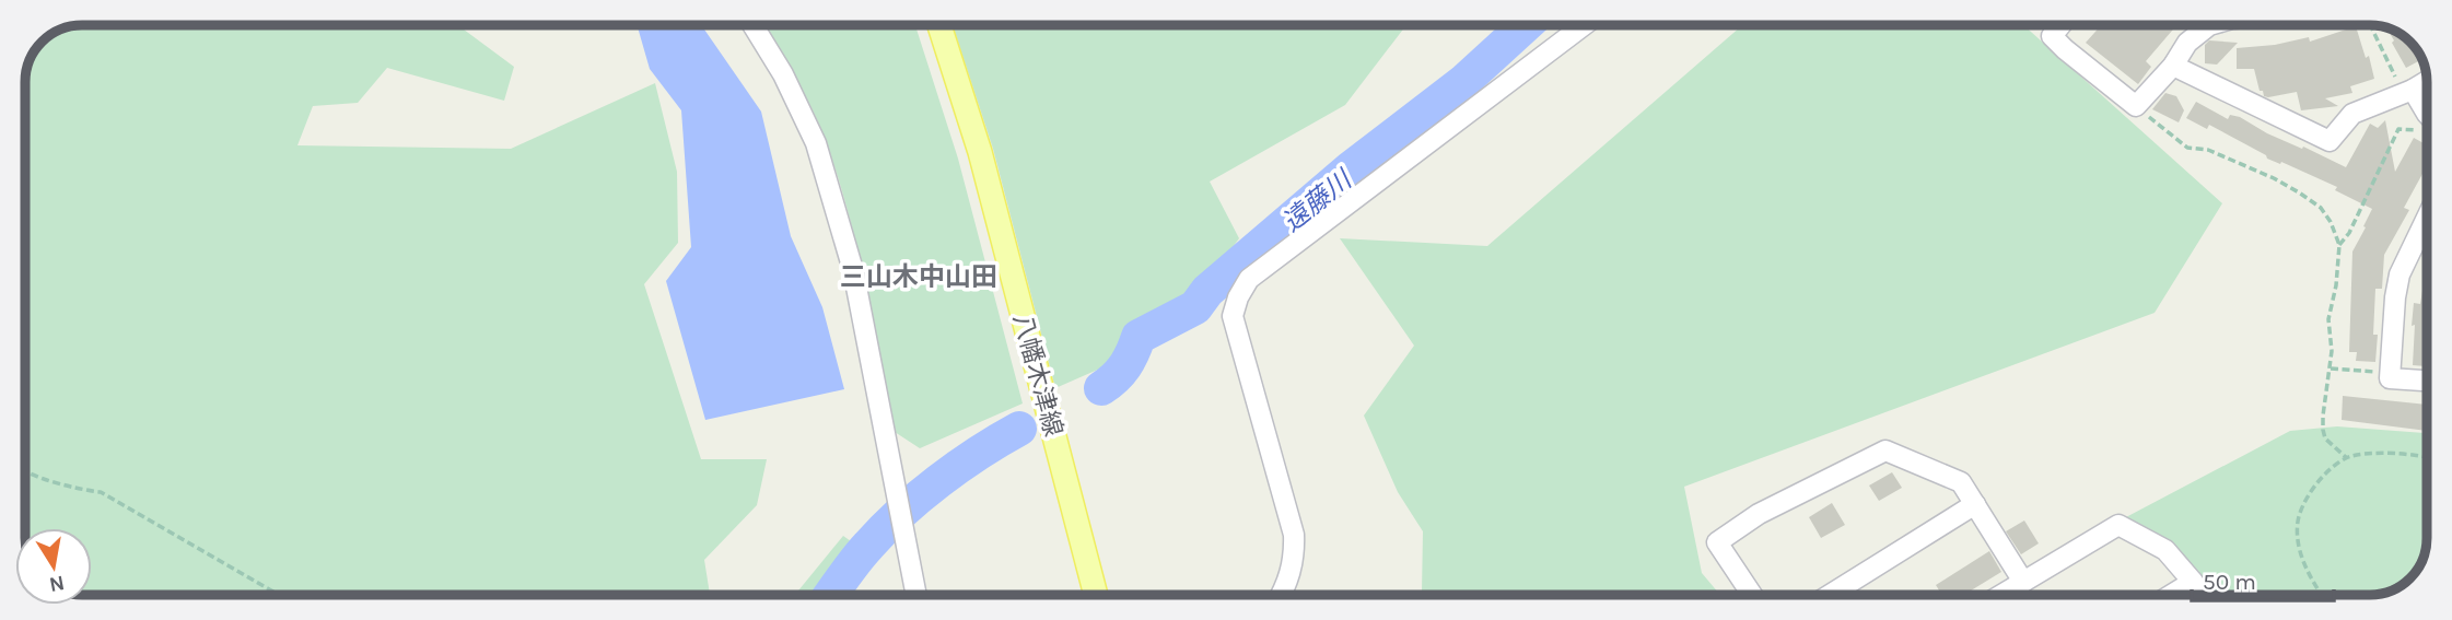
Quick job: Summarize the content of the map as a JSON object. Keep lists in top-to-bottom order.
{
  "streets": {
    "main road": ["八幡木津線"]
  },
  "districts": ["三山木中山田"],
  "water": ["遠藤川"],
  "scale_bar": "50 m",
  "north": "bottom"
}
